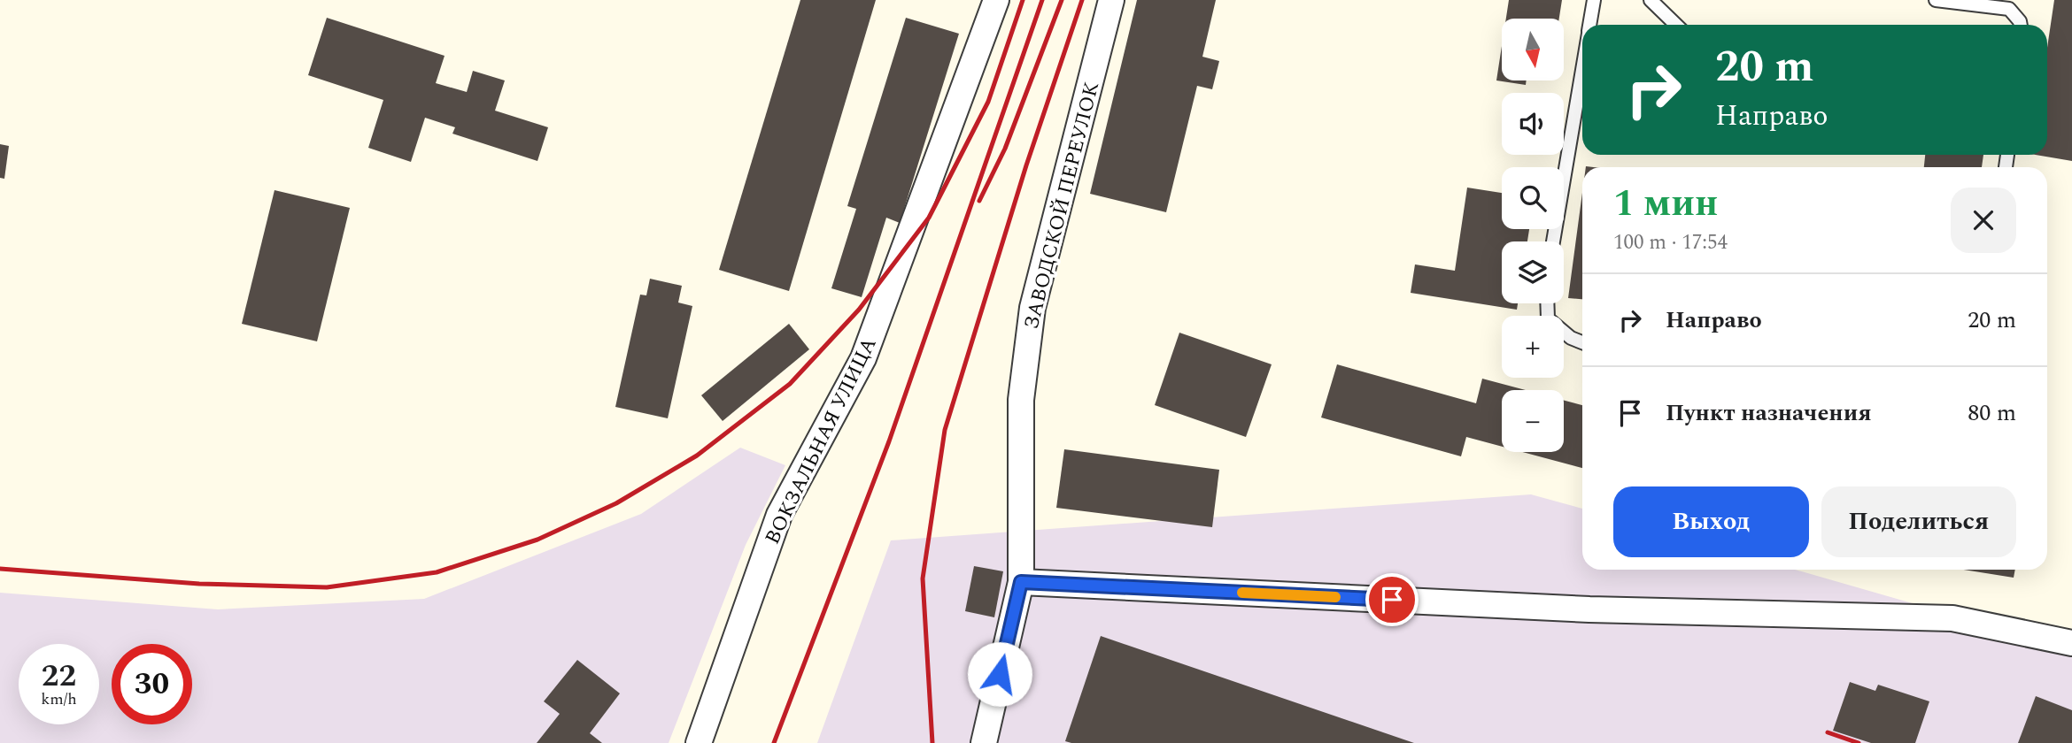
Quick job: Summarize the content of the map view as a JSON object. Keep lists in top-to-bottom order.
{
  "streets": {
    "street": ["ЗАВОДСКОЙ ПЕРЕУЛОК", "ВОКЗАЛЬНАЯ УЛИЦА"]
  },
  "north": "bottom",
  "page": {
    "map_buttons": ["+", "−"],
    "turn": ["20 m", "Направо"],
    "heading": ["1 мин", "100 m · 17:54"],
    "list": [
      {
        "name": "Направо",
        "value": "20 m"
      },
      {
        "name": "Пункт назначения",
        "value": "80 m"
      }
    ],
    "buttons": ["Выход", "Поделиться"],
    "speed": "22 km/h",
    "limit": "30"
  }
}
